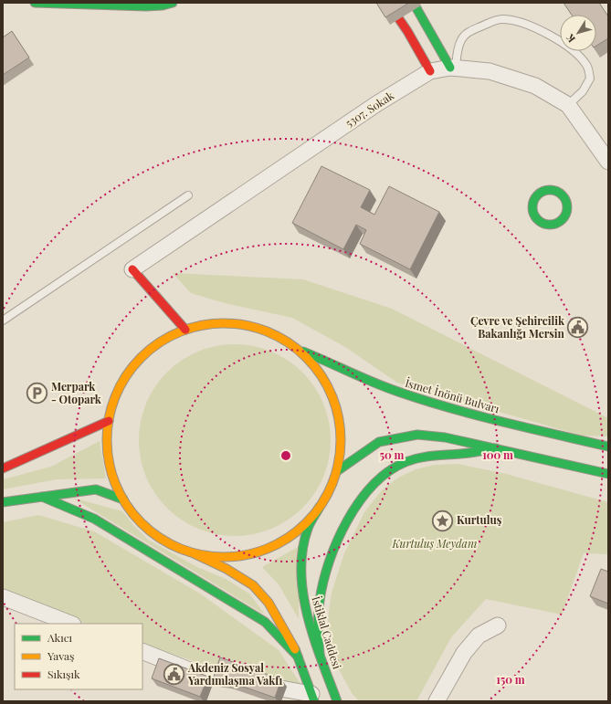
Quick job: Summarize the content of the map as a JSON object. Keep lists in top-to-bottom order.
{
  "streets": {
    "main road": ["İsmet İnönü Bulvarı", "İstiklal Caddesi"],
    "street": ["5307. Sokak"]
  },
  "parks": ["Kurtuluş Meydanı"],
  "places": {
    "public building": ["Çevre ve Şehircilik Bakanlığı Mersin", "Akdeniz Sosyal Yardımlaşma Vakfı"],
    "parking": ["Merpark - Otopark"],
    "place": ["Kurtuluş"]
  },
  "legend": ["Akıcı", "Yavaş", "Sıkışık"],
  "north": "bottom left",
  "rings": ["50 m", "100 m", "150 m"]
}
